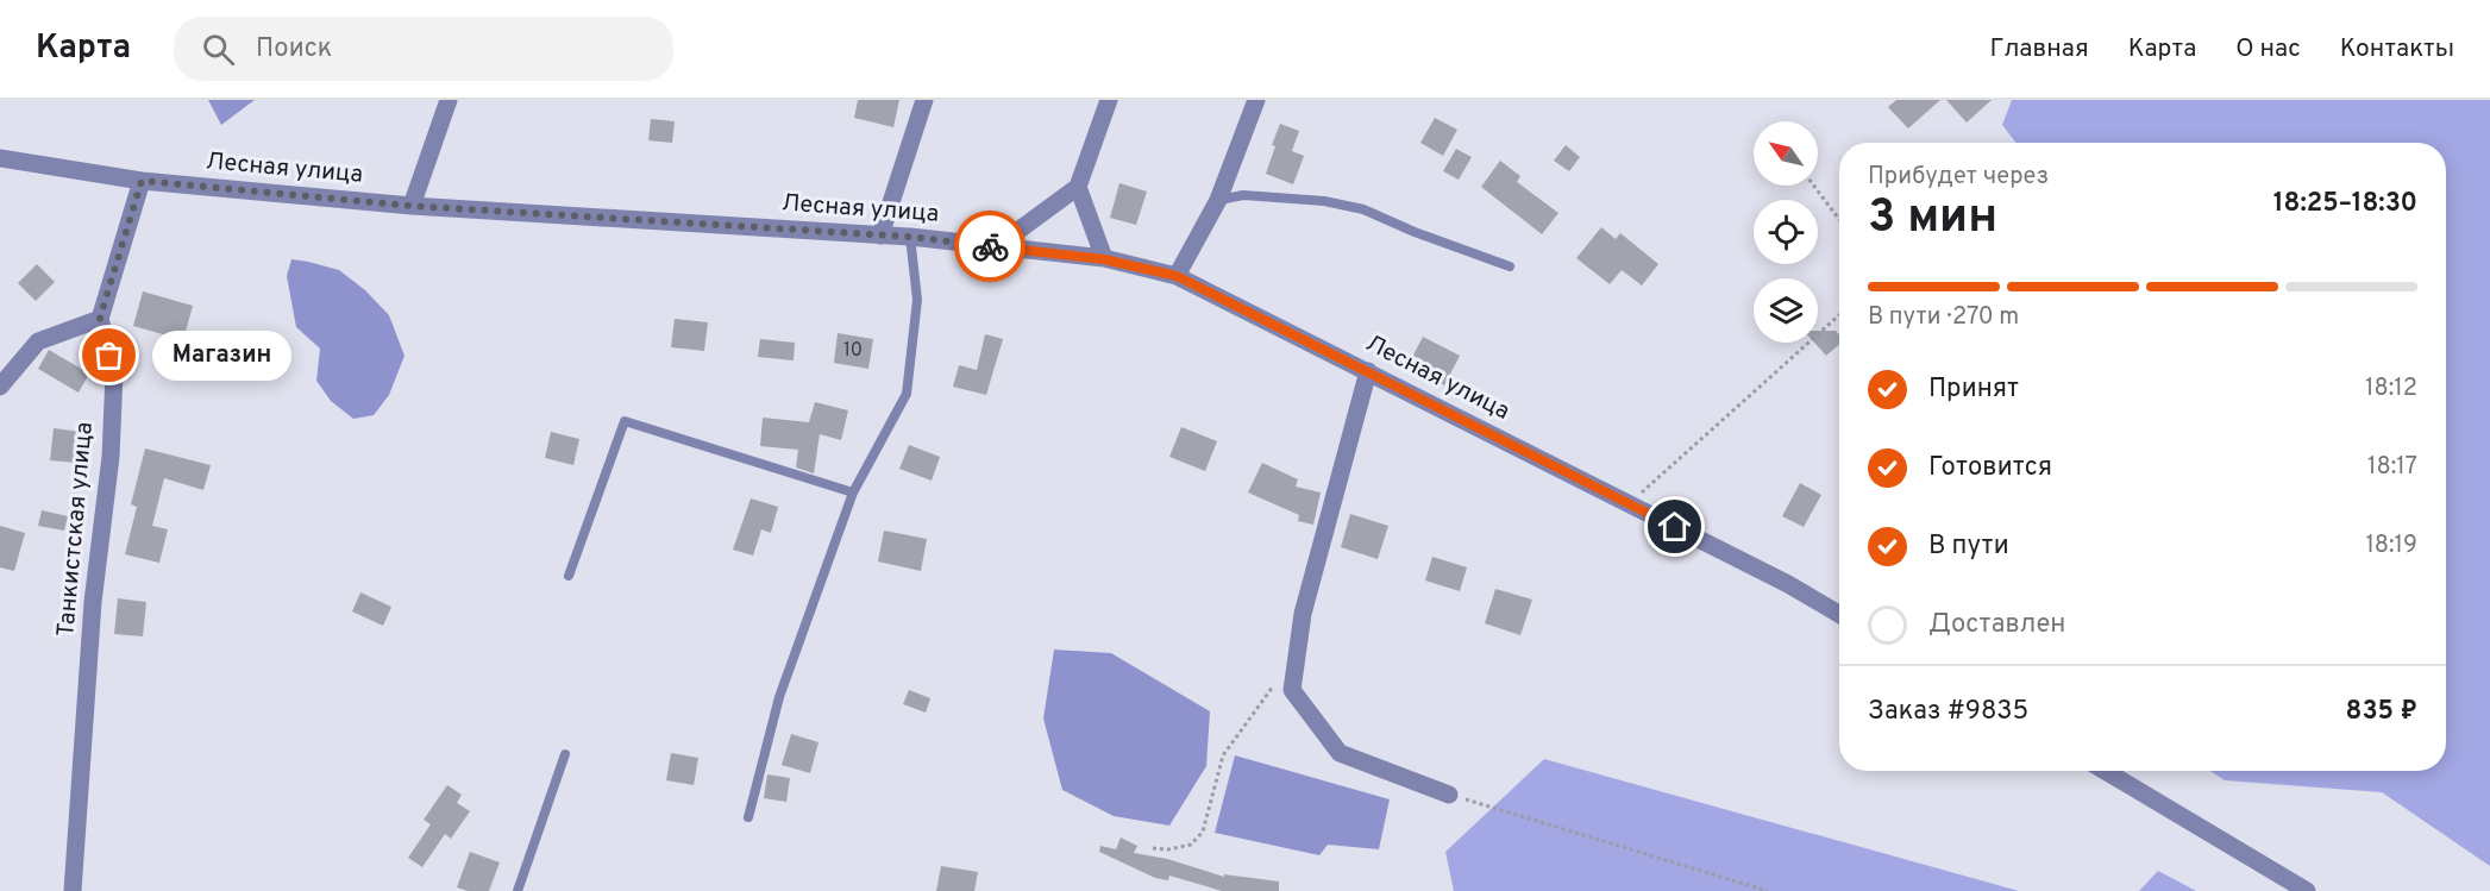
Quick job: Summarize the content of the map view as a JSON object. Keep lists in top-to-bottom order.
{
  "streets": {
    "street": ["Лесная улица", "Танкистская улица"]
  },
  "places": ["Магазин"],
  "house_numbers": ["10"],
  "north": "top left",
  "page": {
    "header": "Карта",
    "search": "Поиск",
    "nav": [
      "Главная",
      "Карта",
      "О нас",
      "Контакты"
    ],
    "heading": ["3 мин", "Прибудет через", "18:25–18:30"],
    "panel": ["Заказ #9835", "835 ₽"],
    "bar": "В пути · 270 m",
    "bubble": "Магазин",
    "list": [
      ["Принят", "18:12"],
      ["Готовится", "18:17"],
      ["В пути", "18:19"],
      "Доставлен"
    ]
  }
}
